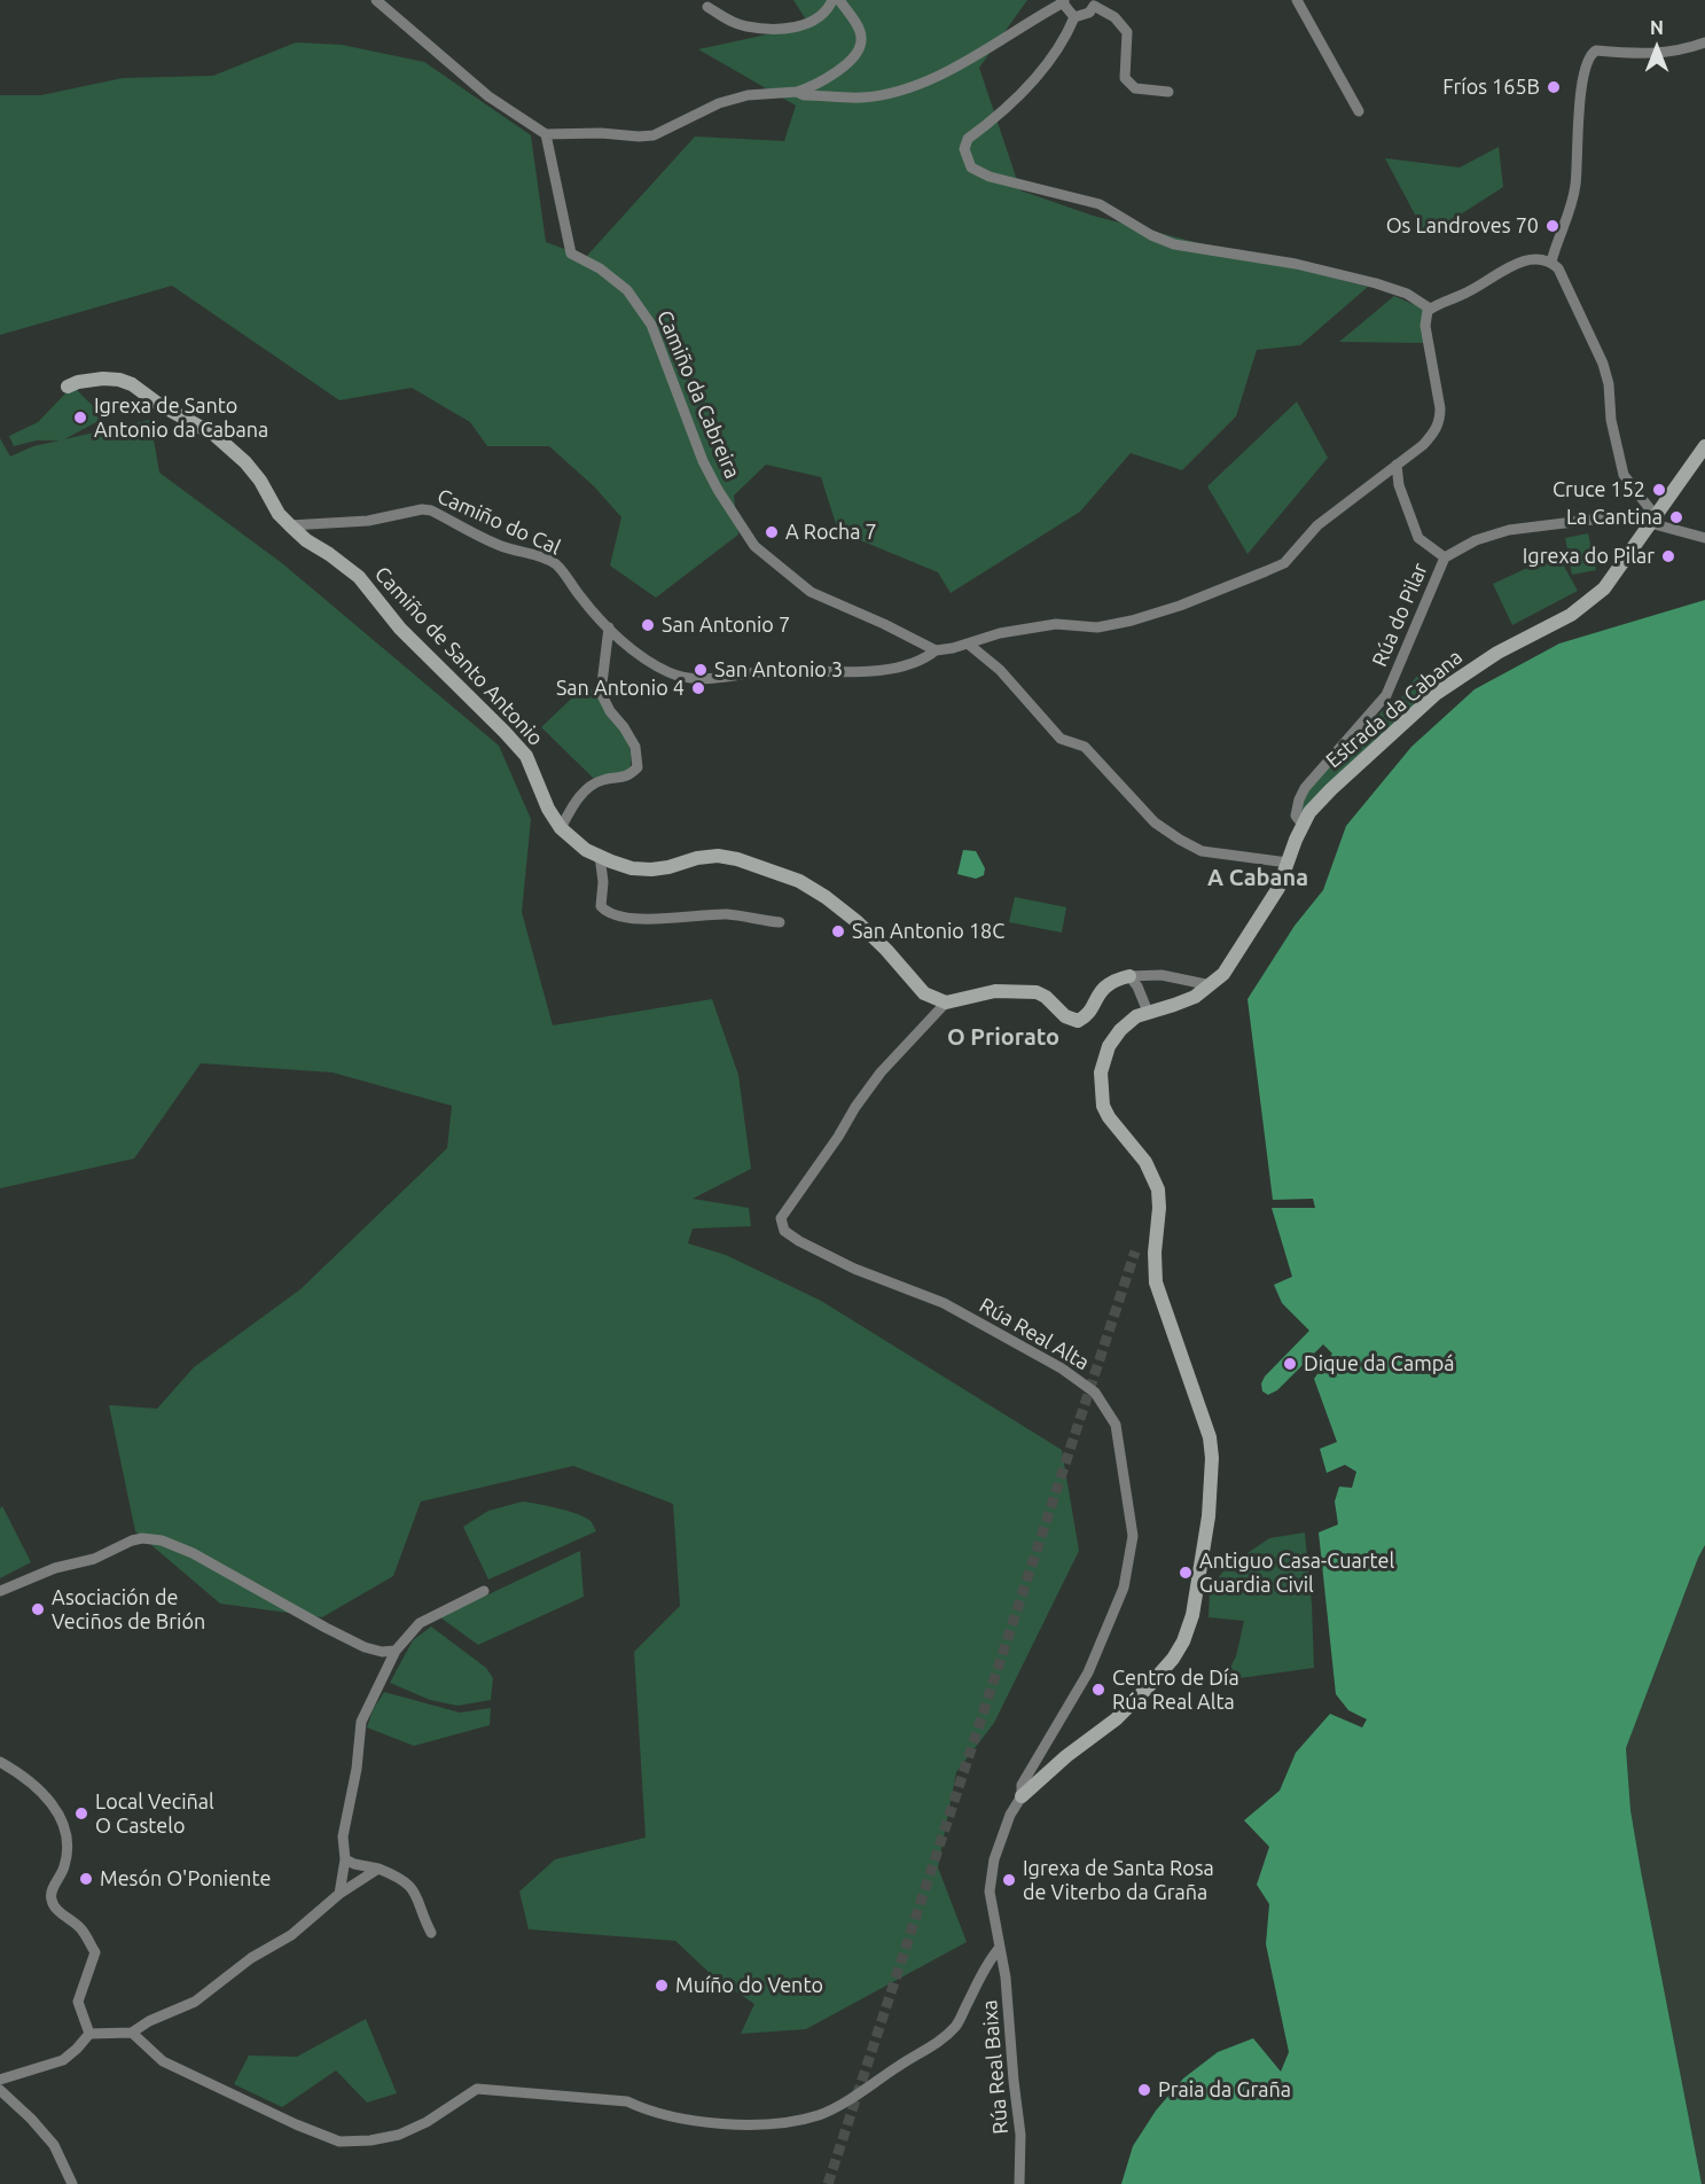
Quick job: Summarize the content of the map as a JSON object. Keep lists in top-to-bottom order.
{
  "streets": {
    "street": [
      "Camiño da Cabreira",
      "Camiño do Cal",
      "Rúa do Pilar",
      "Camiño de Santo Antonio",
      "Estrada da Cabana",
      "Rúa Real Alta",
      "Rúa Real Baixa"
    ]
  },
  "crossings": [
    ["Camiño da Cabreira", "Camiño do Cal"],
    ["Camiño do Cal", "Camiño de Santo Antonio"],
    ["Rúa do Pilar", "Estrada da Cabana"],
    ["Camiño de Santo Antonio", "Rúa Real Alta"],
    ["Estrada da Cabana", "Rúa Real Alta"],
    ["Rúa Real Alta", "Rúa Real Baixa"]
  ],
  "districts": ["A Cabana", "O Priorato"],
  "places": [
    "Fríos 165B",
    "Os Landroves 70",
    "Igrexa de Santo Antonio da Cabana",
    "Cruce 152",
    "La Cantina",
    "A Rocha 7",
    "Igrexa do Pilar",
    "San Antonio 7",
    "San Antonio 3",
    "San Antonio 4",
    "San Antonio 18C",
    "Dique da Campá",
    "Antiguo Casa-Cuartel Guardia Civil",
    "Asociación de Veciños de Brión",
    "Centro de Día Rúa Real Alta",
    "Local Veciñal O Castelo",
    "Mesón O'Poniente",
    "Igrexa de Santa Rosa de Viterbo da Graña",
    "Muíño do Vento",
    "Praia da Graña"
  ],
  "north": "top"
}
